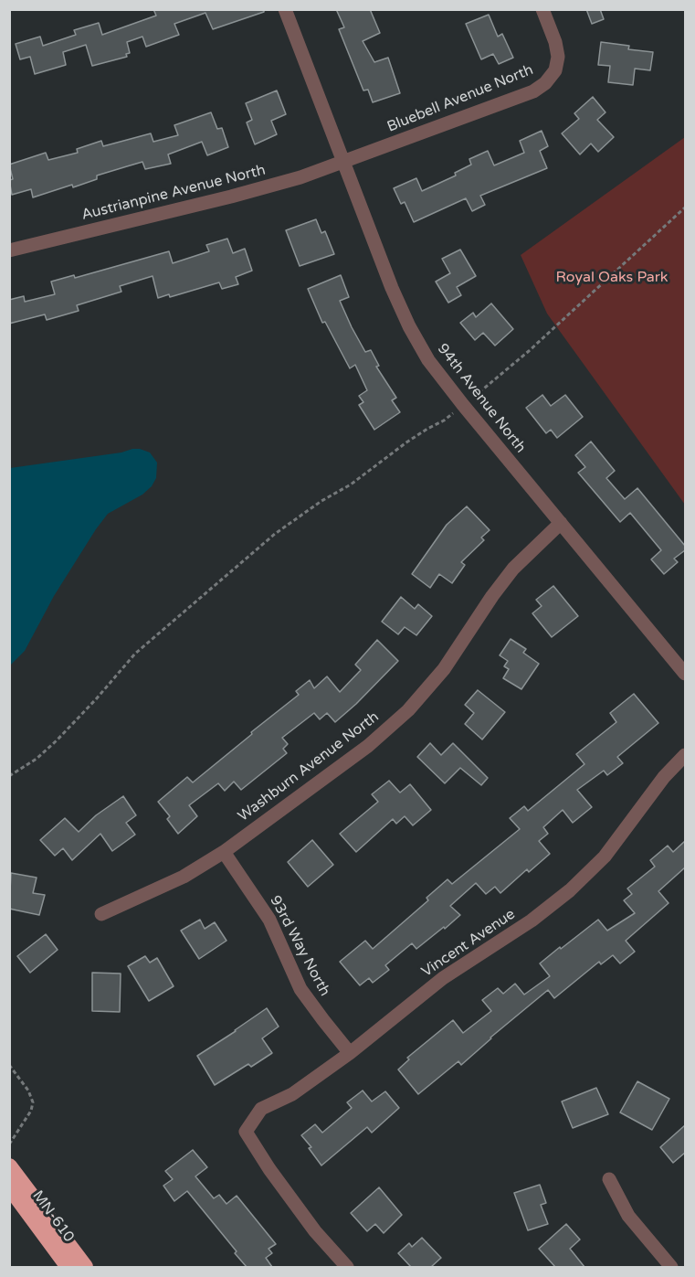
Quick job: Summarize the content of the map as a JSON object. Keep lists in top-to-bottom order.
{
  "streets": {
    "highway": ["MN-610"],
    "street": [
      "Bluebell Avenue North",
      "Austrianpine Avenue North",
      "94th Avenue North",
      "Washburn Avenue North",
      "Vincent Avenue",
      "93rd Way North"
    ]
  },
  "crossings": [
    ["Bluebell Avenue North", "Austrianpine Avenue North"],
    ["Bluebell Avenue North", "94th Avenue North"],
    ["Austrianpine Avenue North", "94th Avenue North"],
    ["94th Avenue North", "Washburn Avenue North"],
    ["Washburn Avenue North", "93rd Way North"],
    ["Vincent Avenue", "93rd Way North"]
  ],
  "parks": ["Royal Oaks Park"]
}
